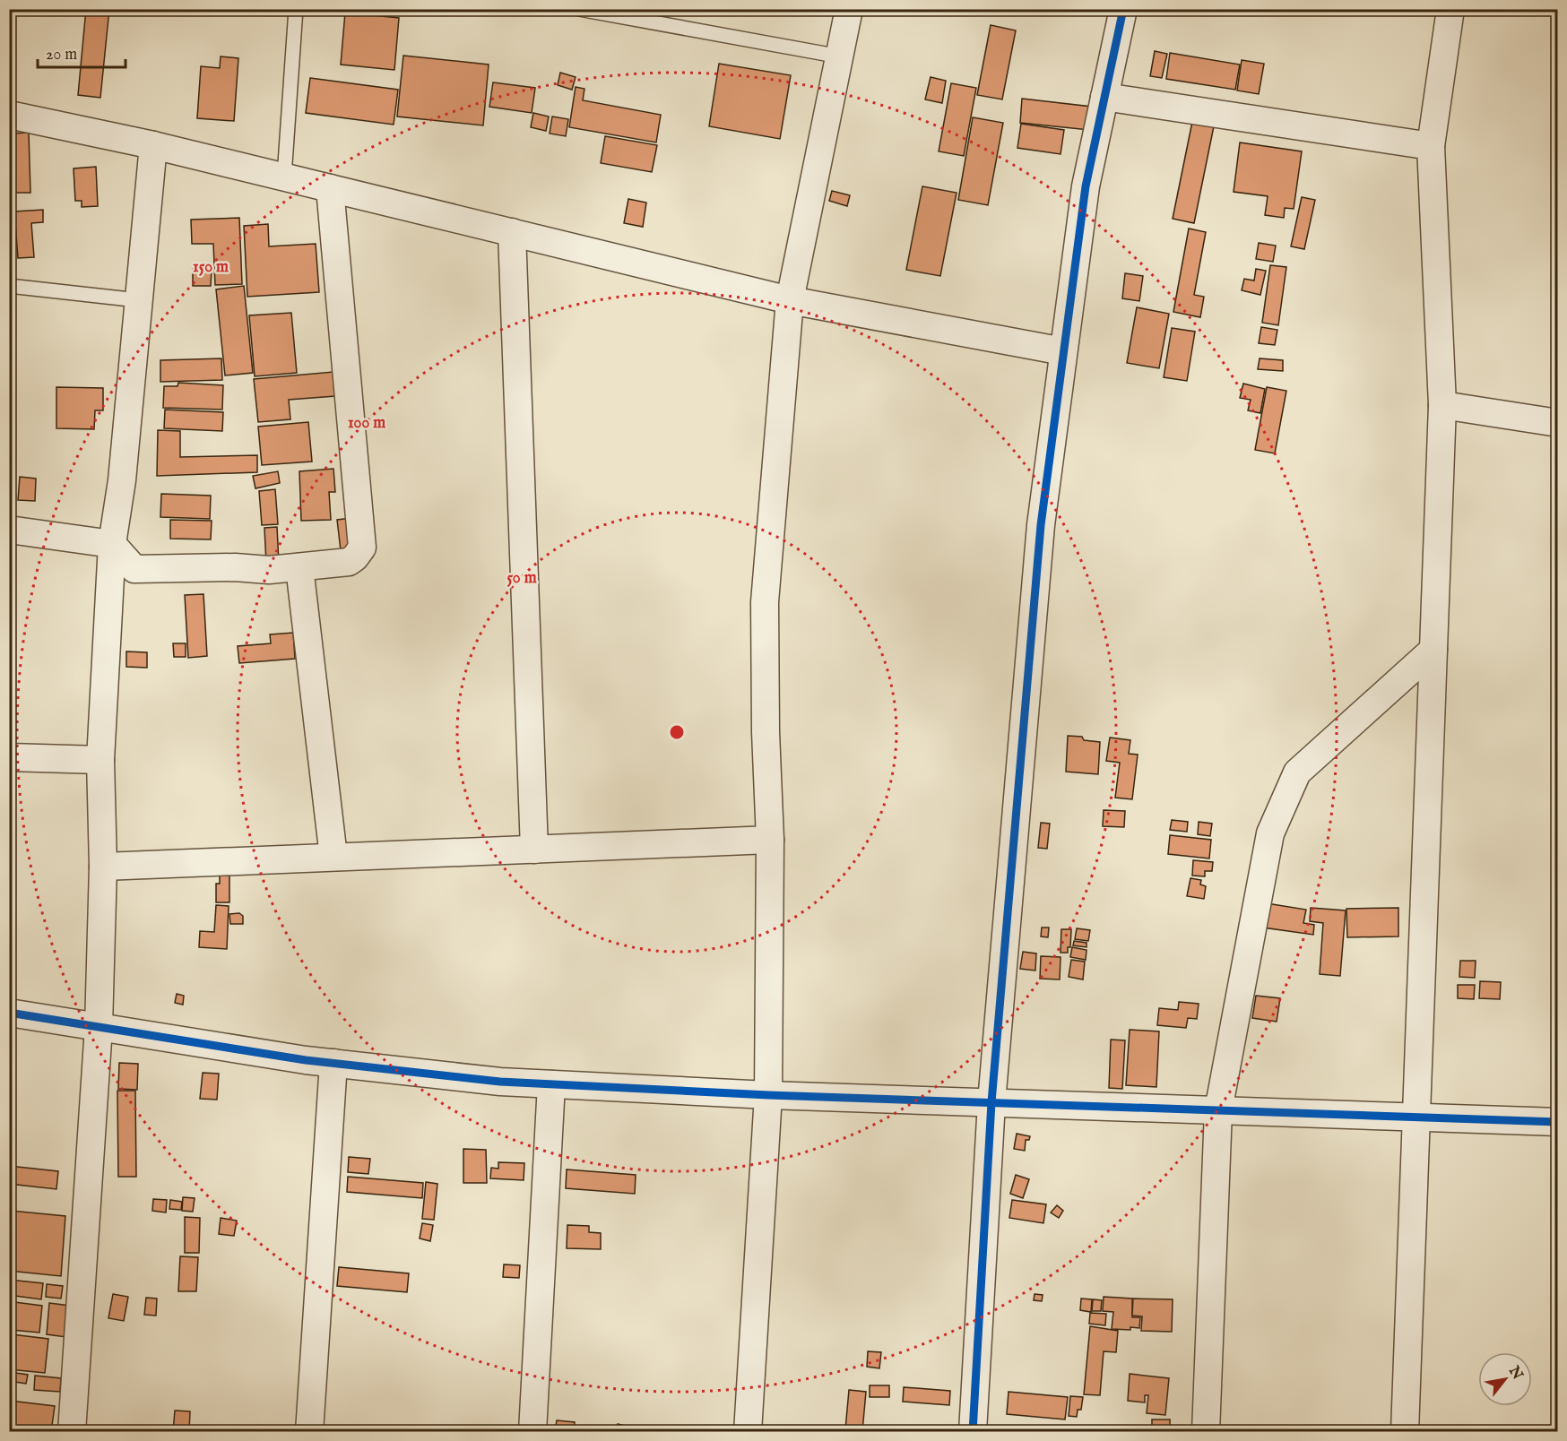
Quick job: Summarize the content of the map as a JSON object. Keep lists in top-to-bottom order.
{
  "scale_bar": "20 m",
  "north": "top right",
  "rings": ["150 m", "100 m", "50 m"]
}
